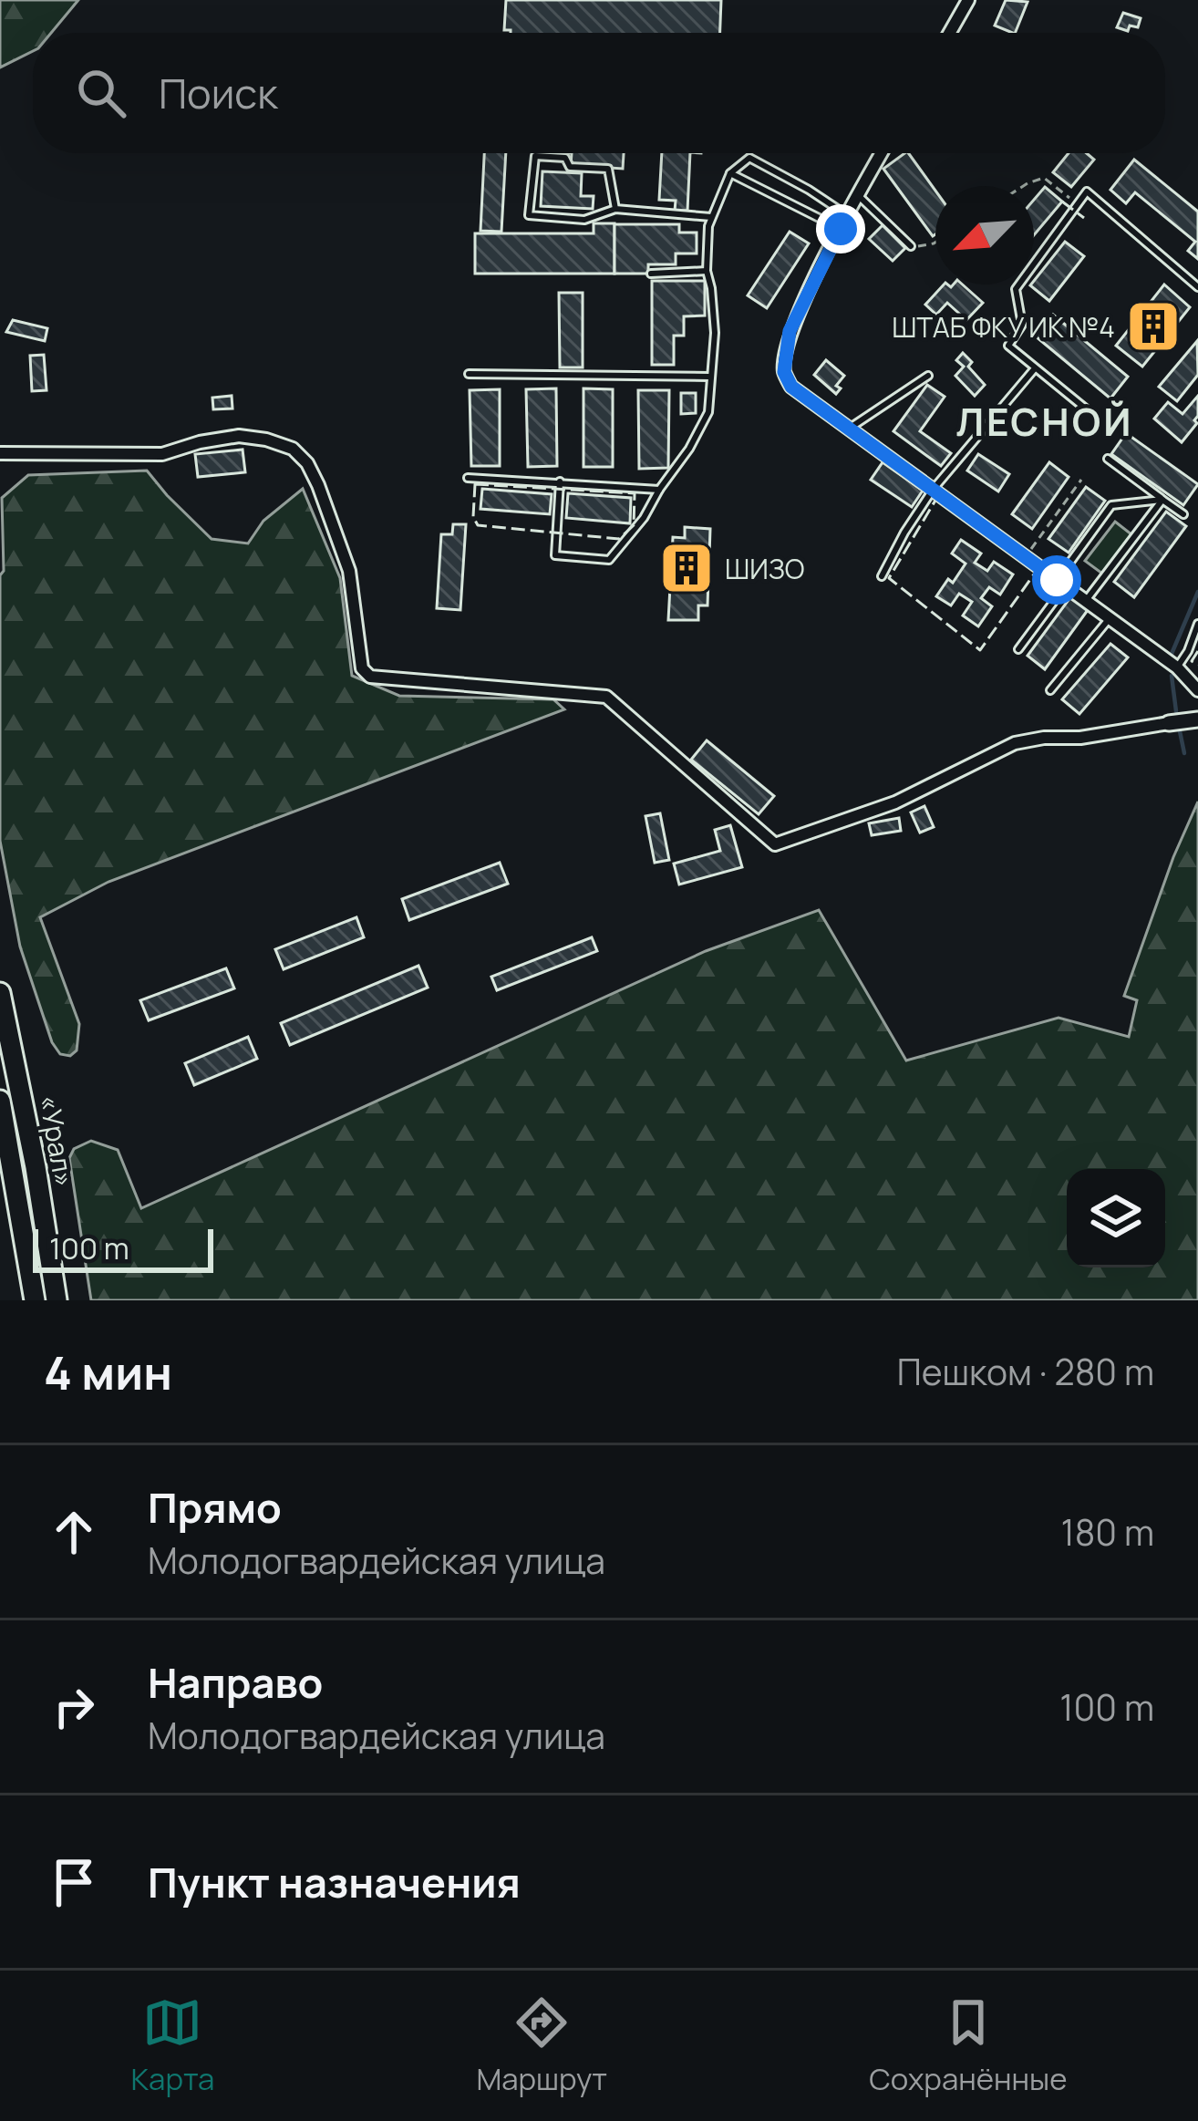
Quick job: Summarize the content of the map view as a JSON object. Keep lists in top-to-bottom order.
{
  "streets": {
    "highway": ["«Урал»"]
  },
  "districts": ["ЛЕСНОЙ"],
  "places": {
    "building": ["ШТАБ ФКУ ИК №4", "ШИЗО"]
  },
  "scale_bar": "100 m",
  "north": "bottom left",
  "page": {
    "search": "Поиск",
    "scale": "100 m",
    "heading": ["4 мин", "Пешком · 280 m"],
    "list": [
      ["Прямо", "Молодогвардейская улица", "180 m"],
      ["Направо", "Молодогвардейская улица", "100 m"],
      "Пункт назначения"
    ],
    "nav": ["Карта", "Маршрут", "Сохранённые"]
  }
}
